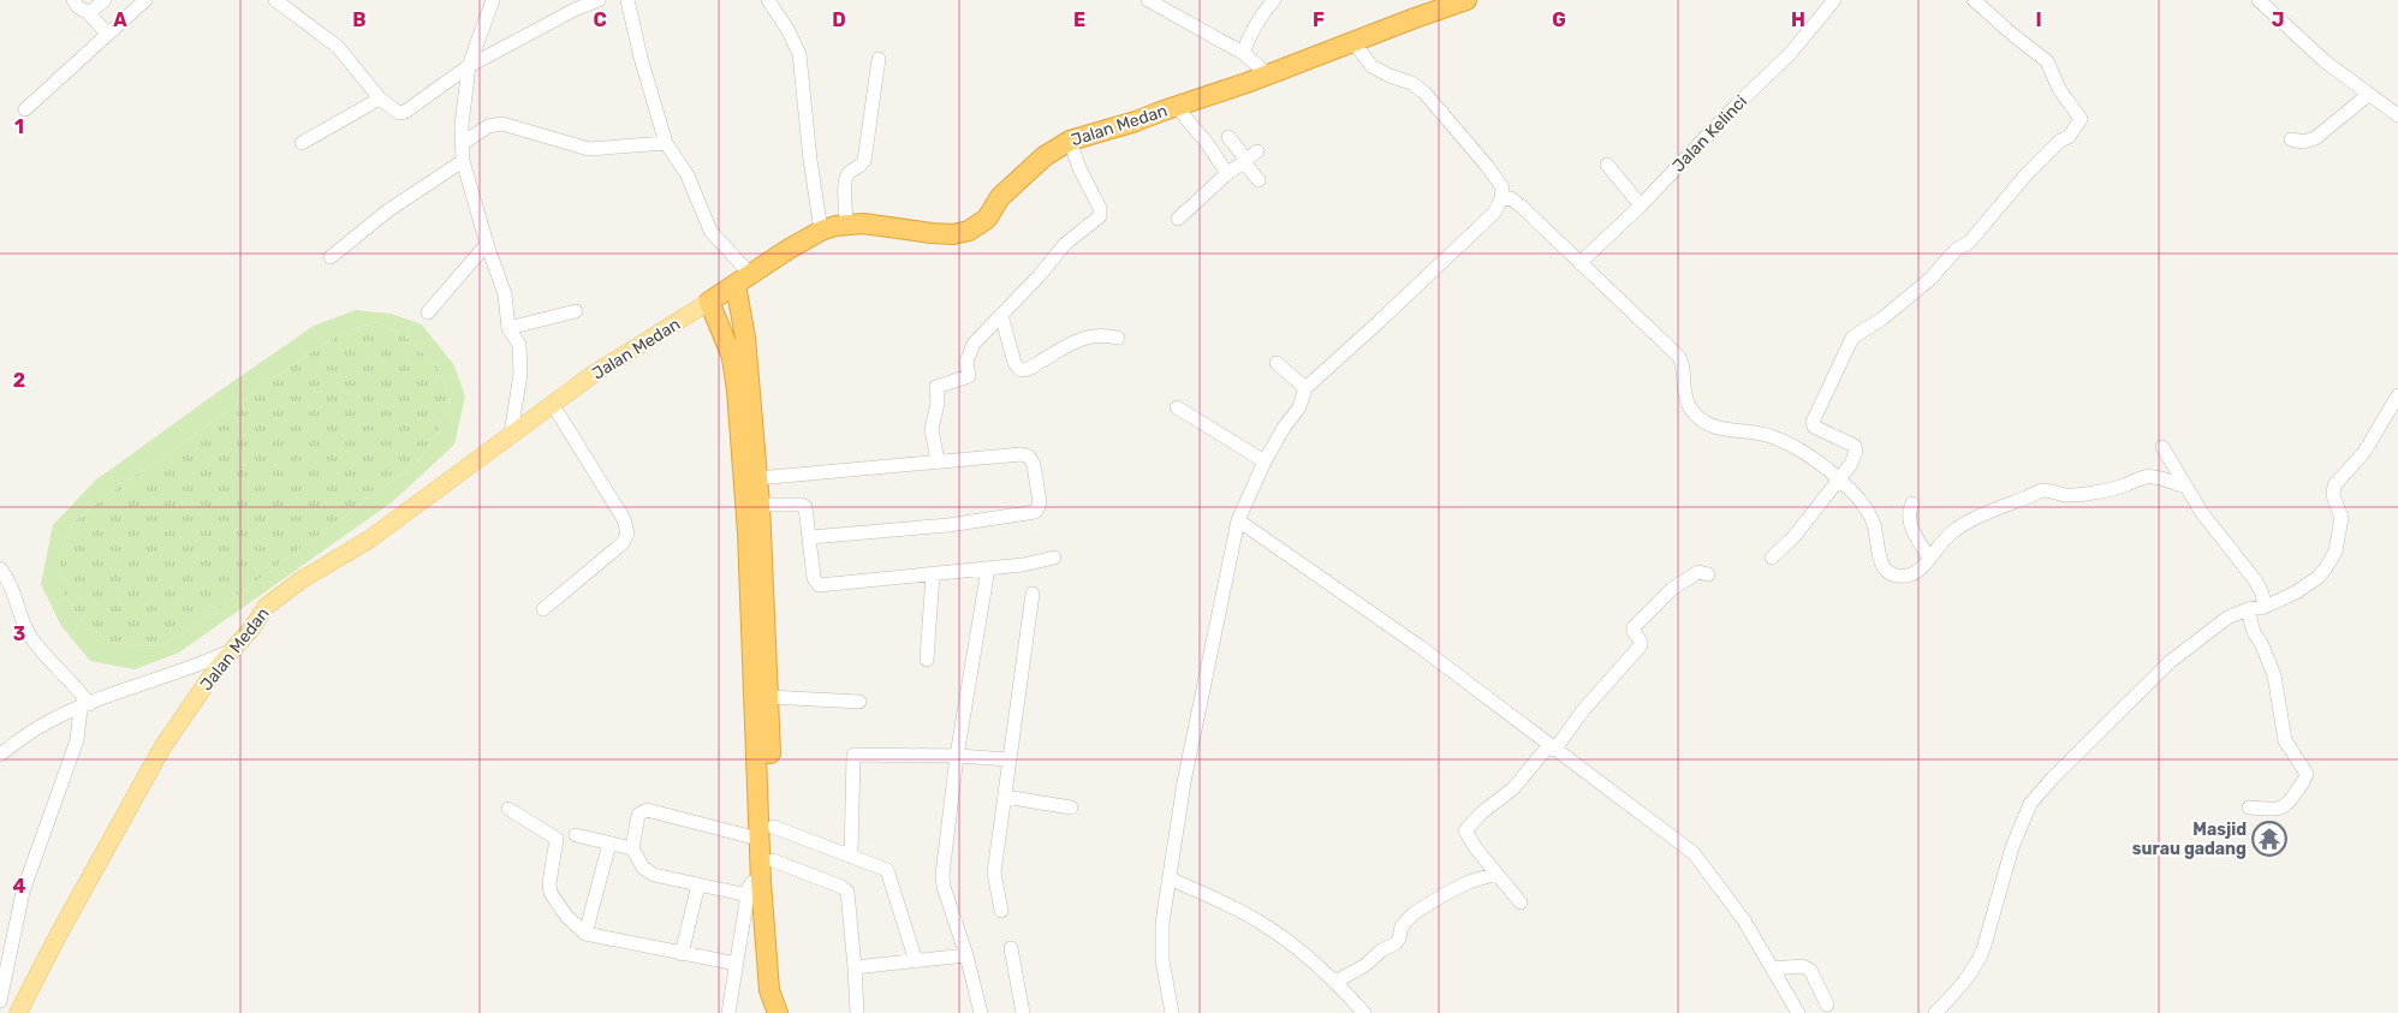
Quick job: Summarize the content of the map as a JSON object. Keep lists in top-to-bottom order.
{
  "streets": {
    "highway": ["Jalan Medan"],
    "street": ["Jalan Kelinci"]
  },
  "places": {
    "temple": ["Masjid surau gadang"]
  },
  "grid": {
    "columns": [
      "A",
      "B",
      "C",
      "D",
      "E",
      "F",
      "G",
      "H",
      "I",
      "J"
    ],
    "rows": [
      "1",
      "2",
      "3",
      "4"
    ]
  }
}
